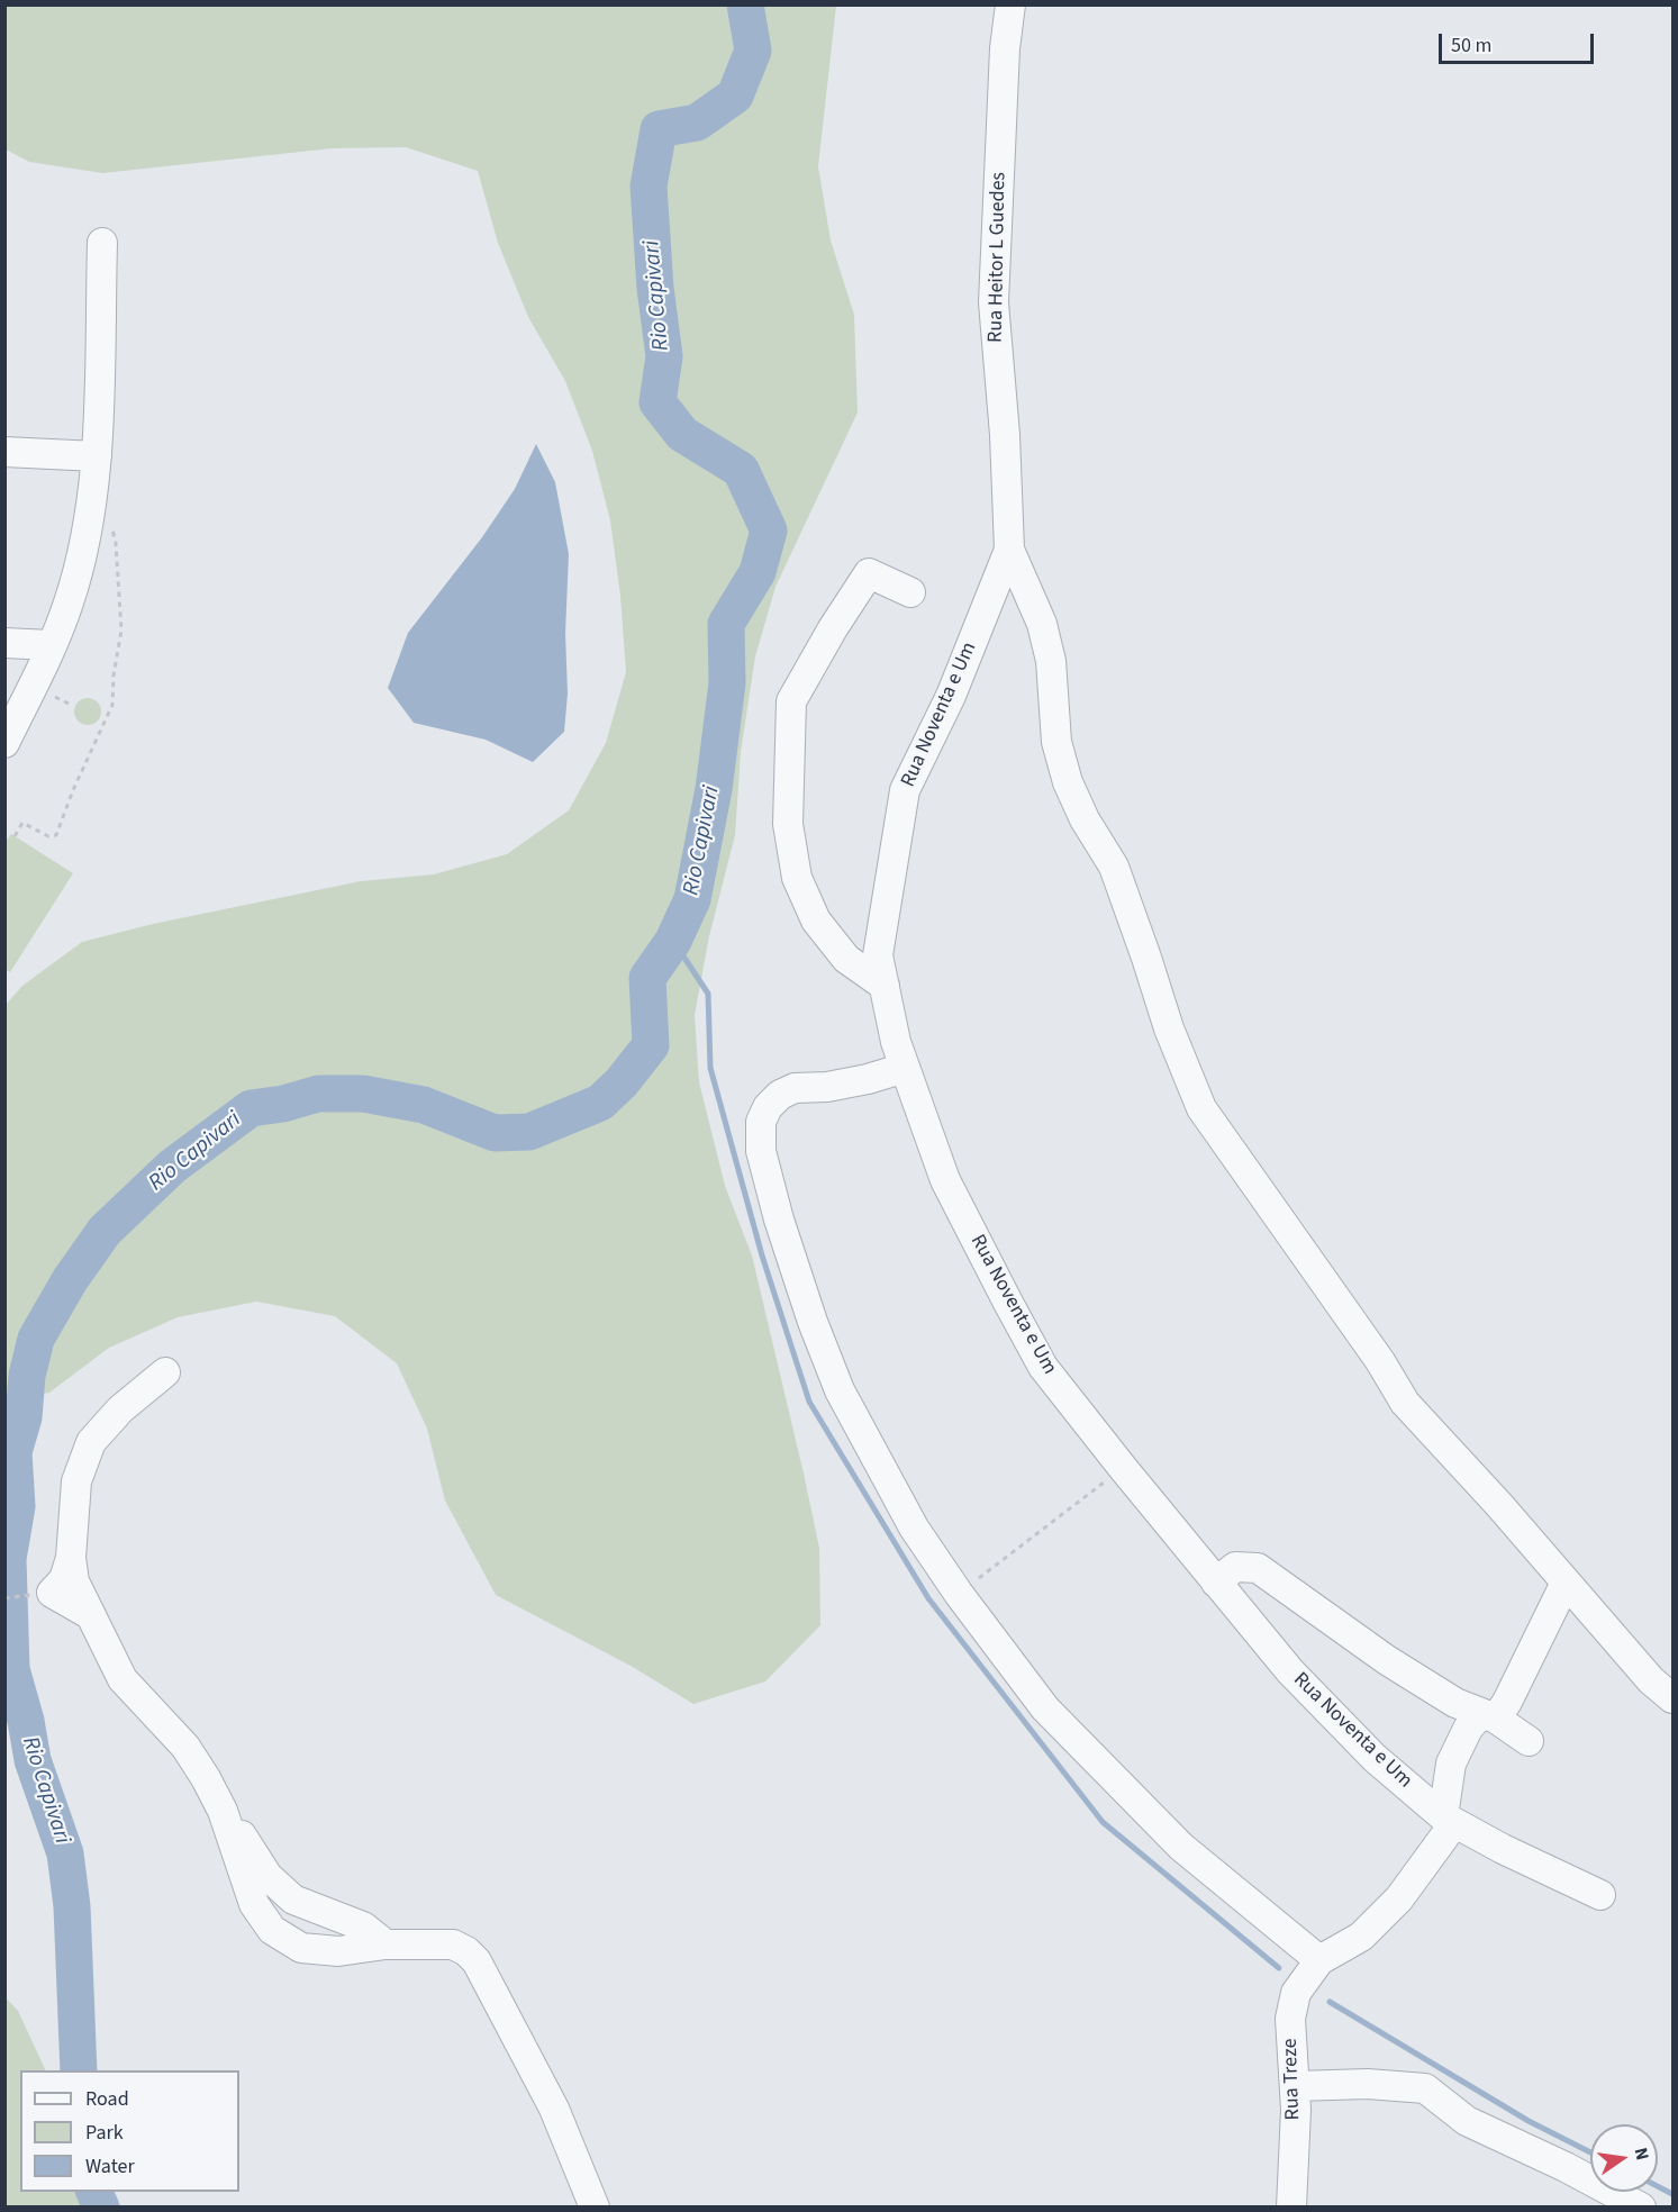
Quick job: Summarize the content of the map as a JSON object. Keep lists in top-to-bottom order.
{
  "streets": {
    "street": ["Rua Heitor L Guedes", "Rua Noventa e Um", "Rua Treze"]
  },
  "crossings": [
    ["Rua Heitor L Guedes", "Rua Noventa e Um"]
  ],
  "water": ["Rio Capivari"],
  "legend": ["Road", "Park", "Water"],
  "scale_bar": "50 m",
  "north": "right"
}
